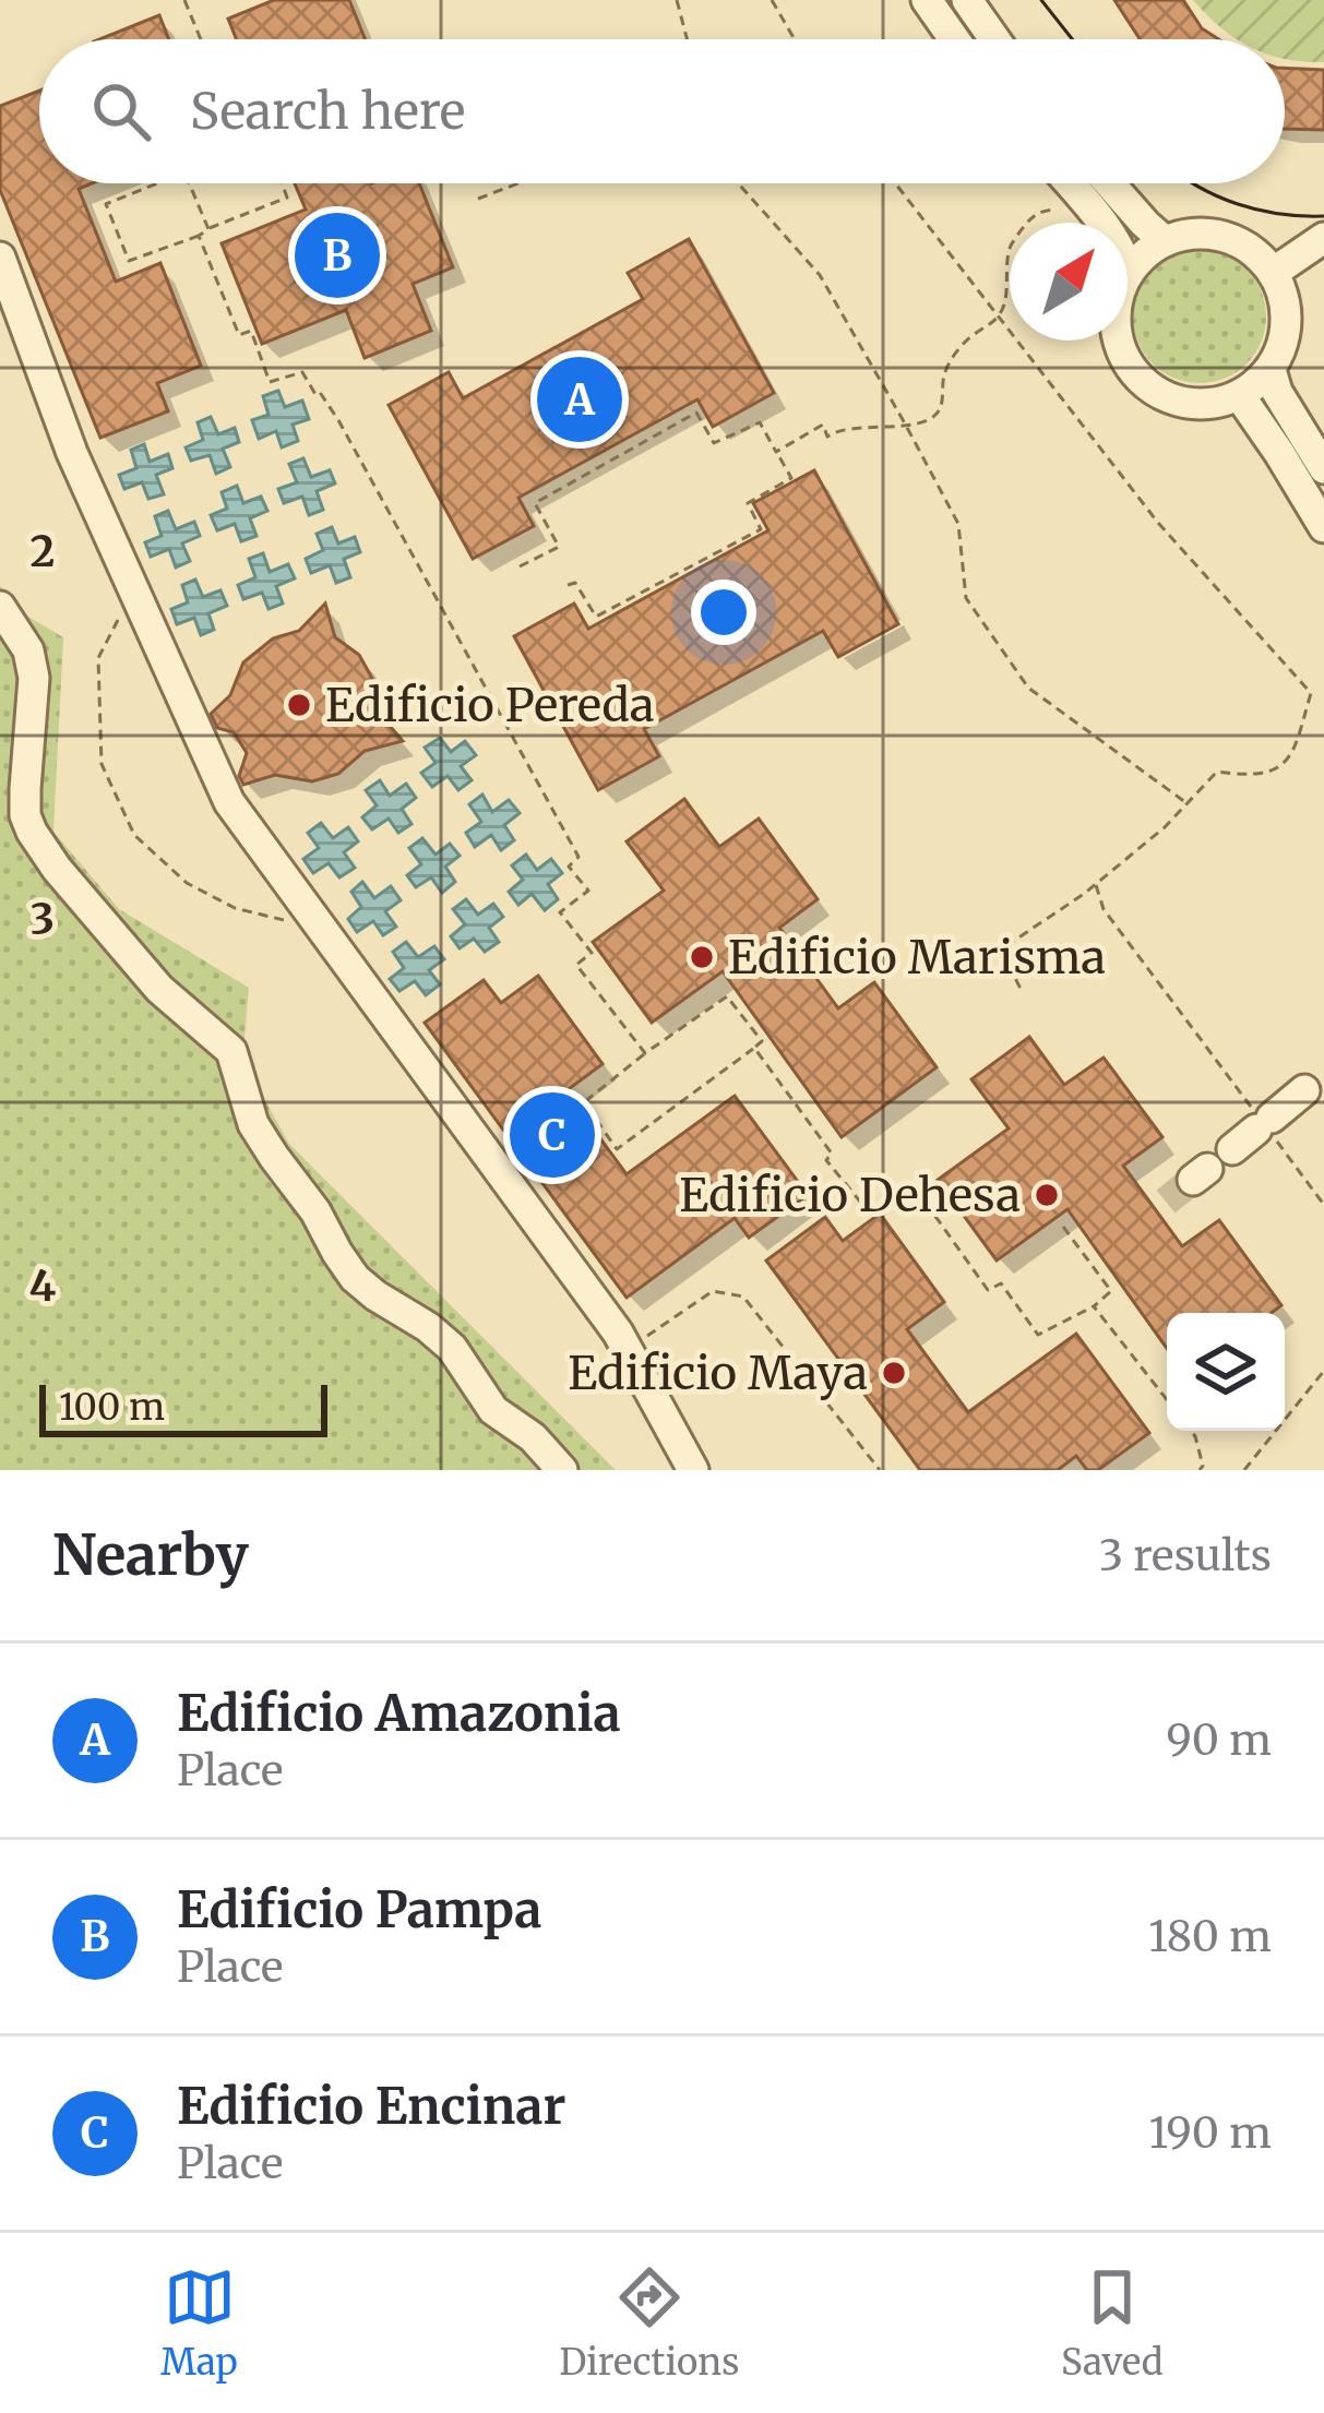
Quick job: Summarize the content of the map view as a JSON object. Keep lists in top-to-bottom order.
{
  "places": [
    "Edificio Pereda",
    "Edificio Marisma",
    "Edificio Dehesa",
    "Edificio Maya"
  ],
  "scale_bar": "100 m",
  "north": "top right",
  "page": {
    "search": "Search here",
    "pins": ["B", "A", "C"],
    "scale": "100 m",
    "heading": ["Nearby", "3 results"],
    "list": [
      {
        "mark": "A",
        "name": "Edificio Amazonia",
        "note": "Place",
        "value": "90 m"
      },
      {
        "mark": "B",
        "name": "Edificio Pampa",
        "note": "Place",
        "value": "180 m"
      },
      {
        "mark": "C",
        "name": "Edificio Encinar",
        "note": "Place",
        "value": "190 m"
      }
    ],
    "nav": ["Map", "Directions", "Saved"]
  },
  "grid": {
    "rows": ["2", "3", "4"]
  }
}
